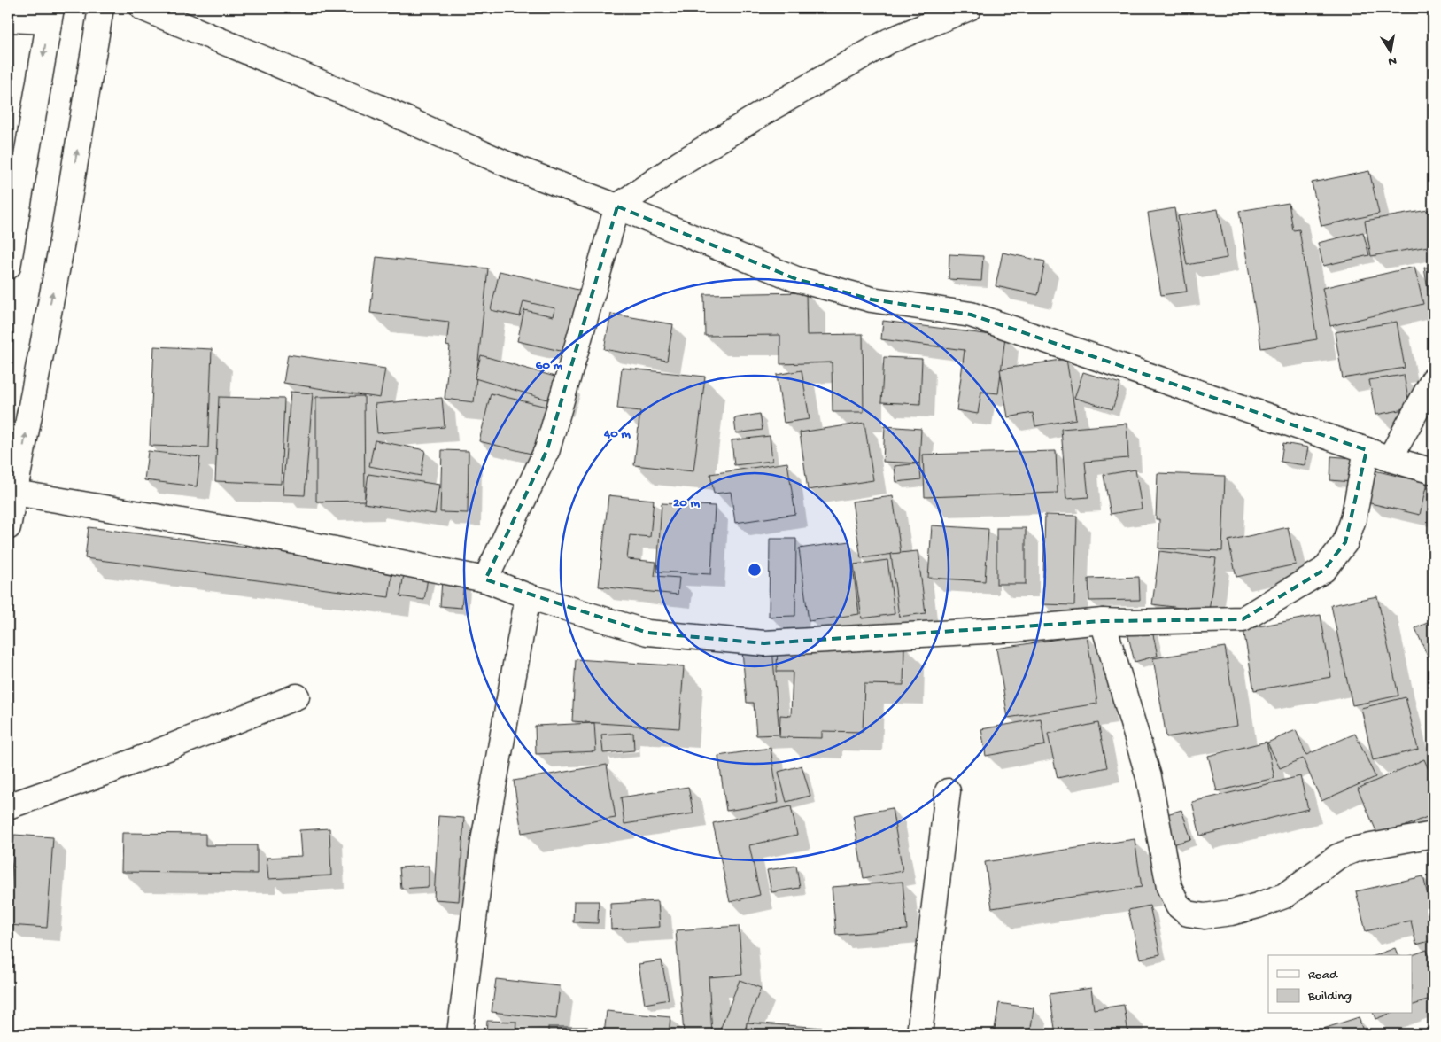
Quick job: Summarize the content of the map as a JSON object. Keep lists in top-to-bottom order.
{
  "legend": ["Road", "Building"],
  "north": "bottom",
  "rings": ["60 m", "40 m", "20 m"]
}
